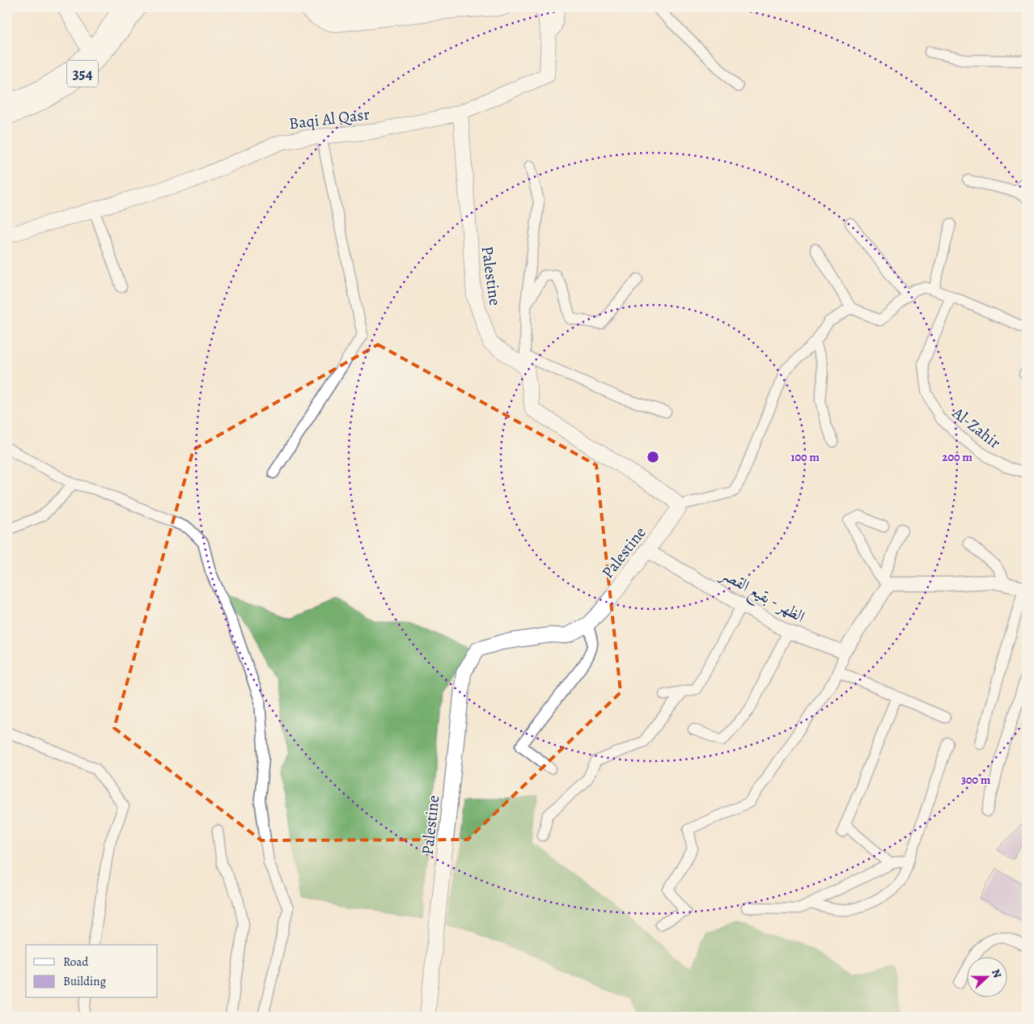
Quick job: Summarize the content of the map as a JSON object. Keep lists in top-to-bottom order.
{
  "streets": {
    "main road": ["354", "Baqi Al Qasr", "Palestine"],
    "street": ["Al-Zahir", "الظهر - بقيع القصر"]
  },
  "crossings": [
    ["Baqi Al Qasr", "Palestine"],
    ["Palestine", "الظهر - بقيع القصر"]
  ],
  "legend": ["Road", "Building"],
  "north": "right",
  "rings": ["100 m", "200 m", "300 m"]
}
